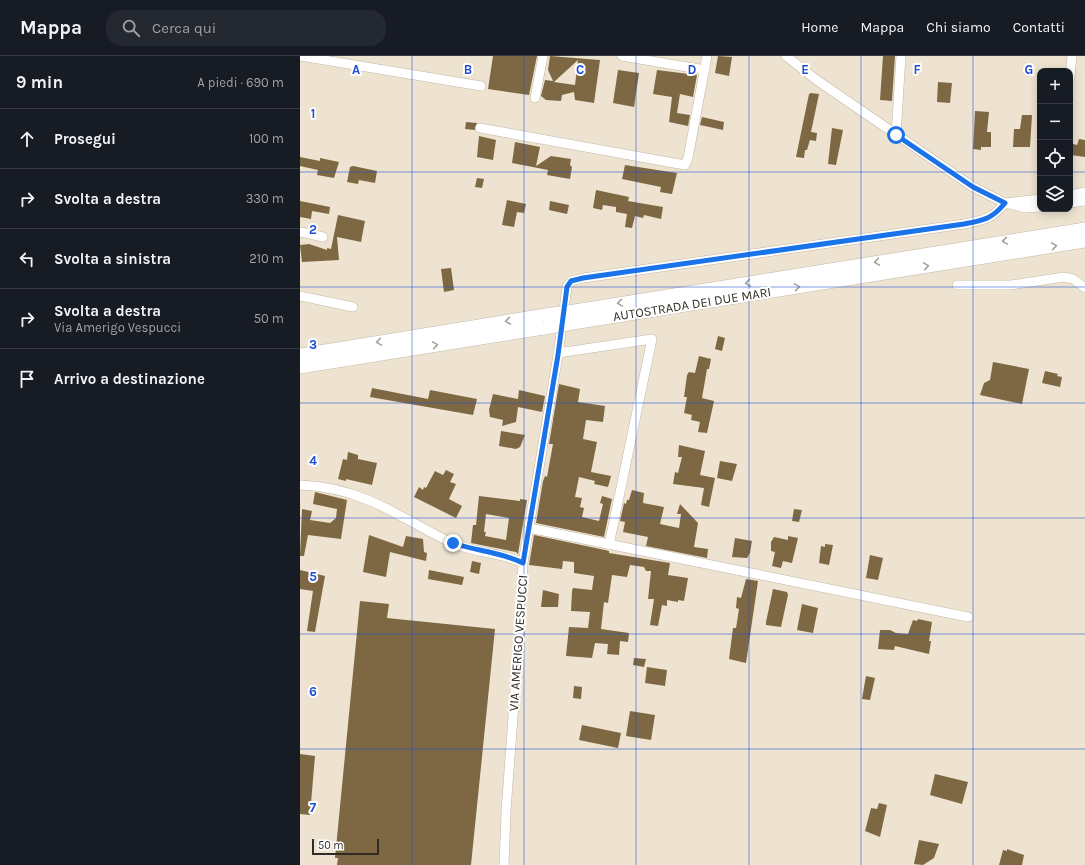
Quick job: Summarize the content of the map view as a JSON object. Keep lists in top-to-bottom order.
{
  "streets": {
    "highway": ["AUTOSTRADA DEI DUE MARI"],
    "street": ["VIA AMERIGO VESPUCCI"]
  },
  "scale_bar": "50 m",
  "page": {
    "header": "Mappa",
    "search": "Cerca qui",
    "nav": [
      "Home",
      "Mappa",
      "Chi siamo",
      "Contatti"
    ],
    "heading": ["9 min", "A piedi · 690 m"],
    "map_buttons": ["+", "−"],
    "list": [
      ["Prosegui", "100 m"],
      ["Svolta a destra", "330 m"],
      ["Svolta a sinistra", "210 m"],
      ["Svolta a destra", "Via Amerigo Vespucci", "50 m"],
      "Arrivo a destinazione"
    ],
    "scale": "50 m"
  },
  "grid": {
    "columns": [
      "A",
      "B",
      "C",
      "D",
      "E",
      "F",
      "G"
    ],
    "rows": [
      "1",
      "2",
      "3",
      "4",
      "5",
      "6",
      "7"
    ]
  }
}
